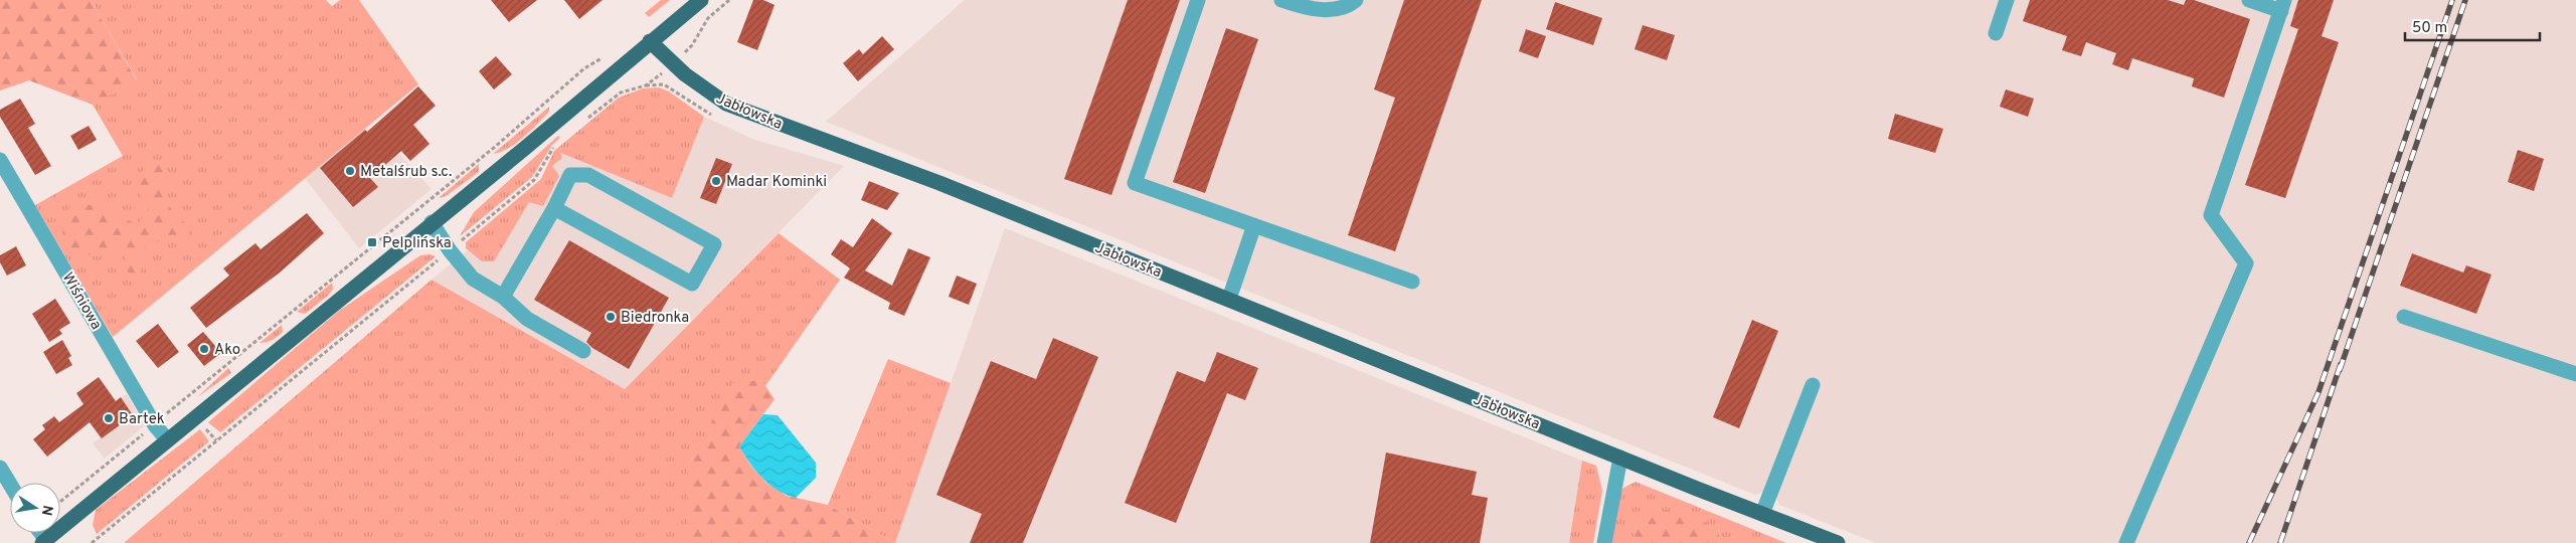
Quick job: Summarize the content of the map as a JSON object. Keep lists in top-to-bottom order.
{
  "streets": {
    "main road": ["Jabłowska"],
    "street": ["Wiśniowa"]
  },
  "places": {
    "other": [
      "Metalśrub s.c.",
      "Madar Kominki",
      "Biedronka",
      "Ako",
      "Bartek"
    ],
    "transit": ["Pelplińska"]
  },
  "scale_bar": "50 m",
  "north": "right"
}
